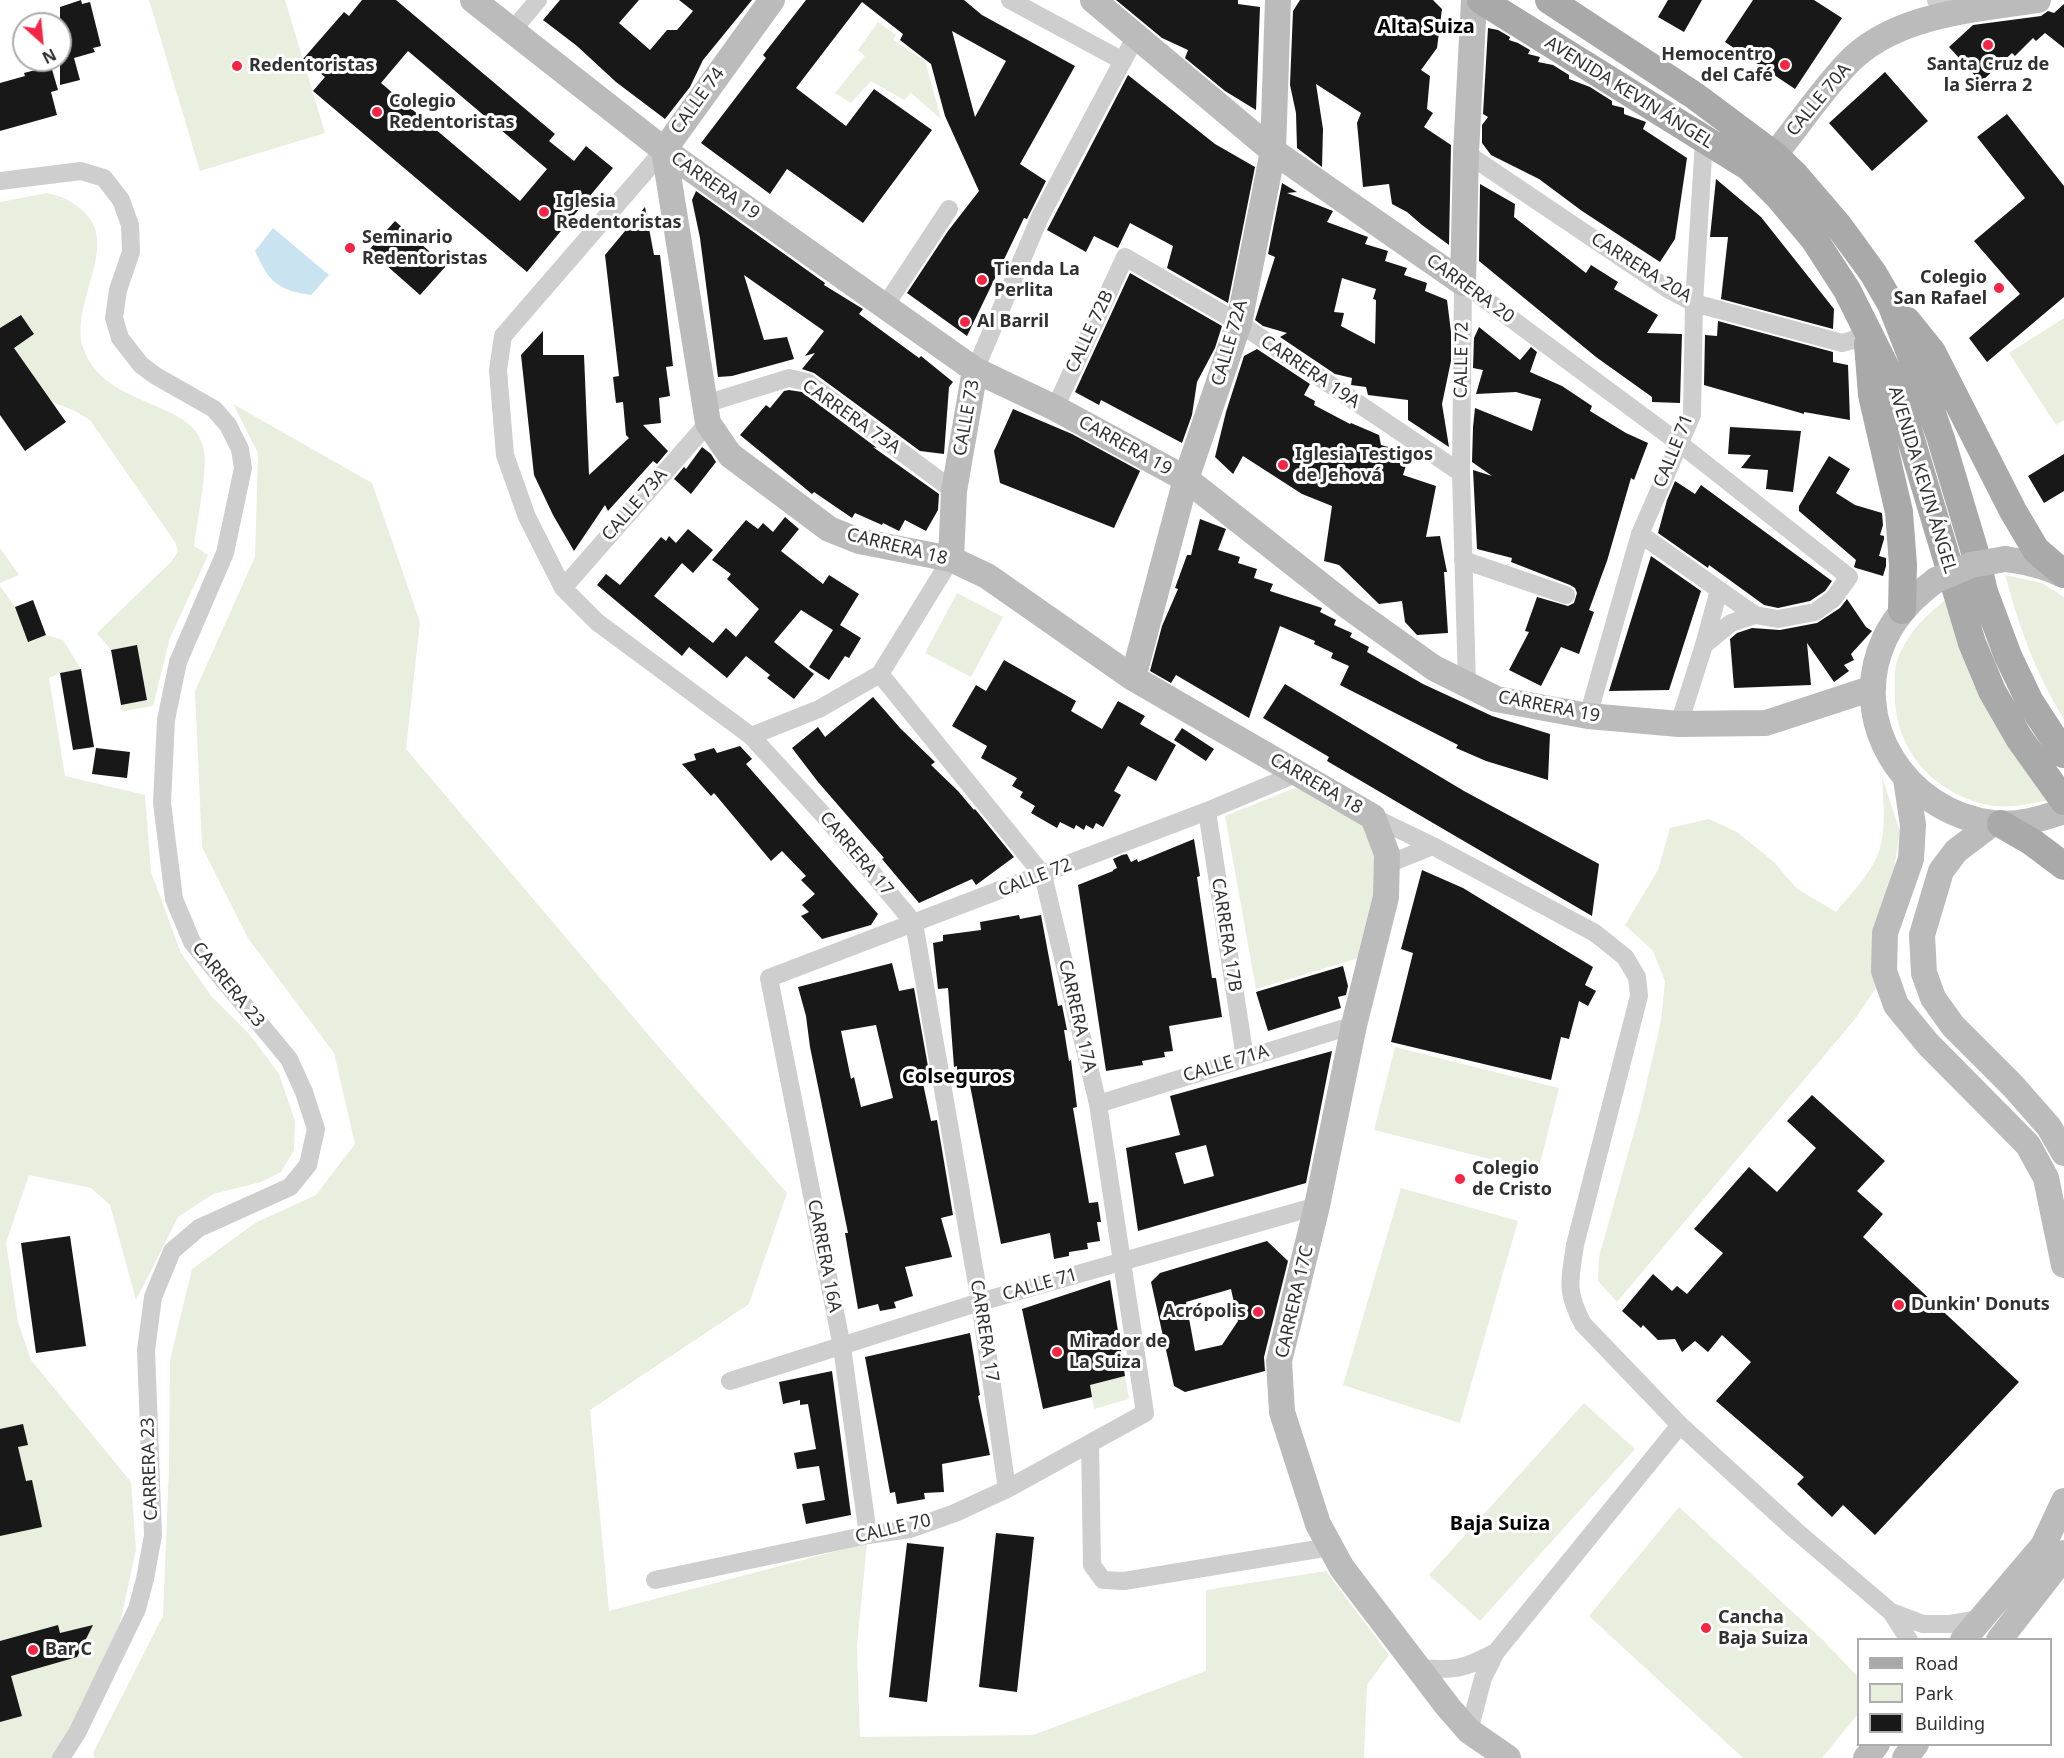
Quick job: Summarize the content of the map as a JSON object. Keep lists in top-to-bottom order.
{
  "streets": {
    "main road": ["AVENIDA KEVIN ÁNGEL"],
    "street": [
      "CALLE 70A",
      "CALLE 74",
      "CARRERA 19",
      "CARRERA 20A",
      "CARRERA 20",
      "CALLE 72B",
      "CALLE 72A",
      "CALLE 72",
      "CARRERA 19A",
      "CARRERA 73A",
      "CALLE 73",
      "CALLE 71",
      "CALLE 73A",
      "CARRERA 18",
      "CARRERA 17",
      "CARRERA 17B",
      "CARRERA 23",
      "CARRERA 17A",
      "CALLE 71A",
      "CARRERA 16A",
      "CARRERA 17C",
      "CALLE 70"
    ]
  },
  "crossings": [
    ["AVENIDA KEVIN ÁNGEL", "CALLE 70A"],
    ["AVENIDA KEVIN ÁNGEL", "CARRERA 20A"],
    ["AVENIDA KEVIN ÁNGEL", "CALLE 71"],
    ["CALLE 74", "CARRERA 19"],
    ["CALLE 74", "CARRERA 18"],
    ["CALLE 74", "CARRERA 17"],
    ["CARRERA 19", "CALLE 72B"],
    ["CARRERA 19", "CALLE 72A"],
    ["CARRERA 19", "CALLE 72"],
    ["CARRERA 19", "CALLE 73"],
    ["CARRERA 19", "CALLE 71"],
    ["CARRERA 19", "CARRERA 18"],
    ["CARRERA 20A", "CALLE 72"],
    ["CARRERA 20A", "CALLE 71"],
    ["CARRERA 20", "CALLE 72A"],
    ["CARRERA 20", "CALLE 72"],
    ["CARRERA 20", "CALLE 73"],
    ["CARRERA 20", "CALLE 71"],
    ["CALLE 72B", "CARRERA 19A"],
    ["CALLE 72A", "CARRERA 19A"],
    ["CALLE 72A", "CARRERA 18"],
    ["CALLE 72", "CARRERA 19A"],
    ["CALLE 72", "CARRERA 18"],
    ["CALLE 72", "CARRERA 17"],
    ["CALLE 72", "CARRERA 17B"],
    ["CALLE 72", "CARRERA 17A"],
    ["CALLE 72", "CARRERA 16A"],
    ["CARRERA 73A", "CALLE 73"],
    ["CARRERA 73A", "CALLE 73A"],
    ["CARRERA 73A", "CARRERA 18"],
    ["CALLE 73", "CARRERA 18"],
    ["CALLE 73", "CARRERA 17"],
    ["CALLE 73", "CARRERA 17A"],
    ["CALLE 71", "CARRERA 17"],
    ["CALLE 71", "CARRERA 17A"],
    ["CALLE 71", "CARRERA 16A"],
    ["CALLE 71", "CARRERA 17C"],
    ["CALLE 73A", "CARRERA 18"],
    ["CALLE 73A", "CARRERA 17"],
    ["CARRERA 18", "CARRERA 17C"],
    ["CARRERA 17", "CALLE 70"],
    ["CARRERA 17B", "CALLE 71A"],
    ["CARRERA 17A", "CALLE 71A"],
    ["CARRERA 17A", "CALLE 70"],
    ["CALLE 71A", "CARRERA 17C"],
    ["CARRERA 16A", "CALLE 70"]
  ],
  "districts": ["Alta Suiza", "Colseguros", "Baja Suiza"],
  "places": [
    "Santa Cruz de la Sierra 2",
    "Hemocentro del Café",
    "Redentoristas",
    "Colegio Redentoristas",
    "Iglesia Redentoristas",
    "Seminario Redentoristas",
    "Tienda La Perlita",
    "Colegio San Rafael",
    "Al Barril",
    "Iglesia Testigos de Jehová",
    "Colegio de Cristo",
    "Dunkin' Donuts",
    "Acrópolis",
    "Mirador de La Suiza",
    "Cancha Baja Suiza",
    "Bar C"
  ],
  "legend": ["Road", "Park", "Building"],
  "north": "bottom right"
}
